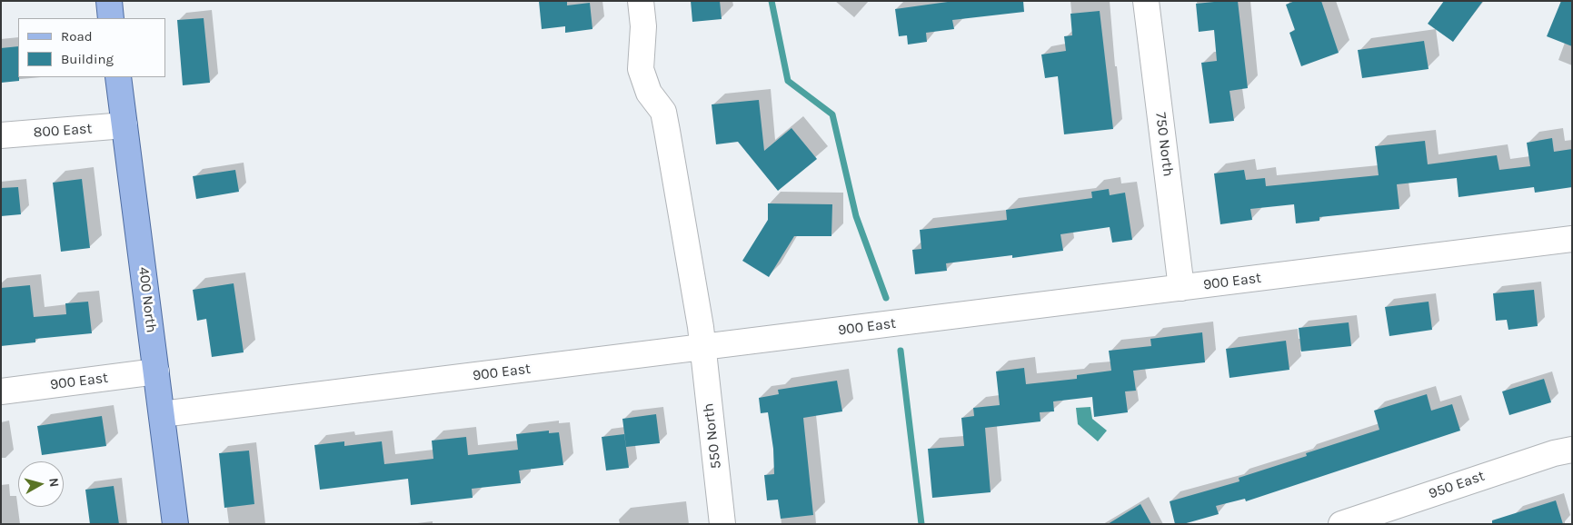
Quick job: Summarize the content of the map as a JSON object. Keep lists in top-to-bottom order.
{
  "streets": {
    "main road": ["400 North"],
    "street": [
      "800 East",
      "750 North",
      "900 East",
      "550 North",
      "950 East"
    ]
  },
  "crossings": [
    ["800 East", "400 North"],
    ["750 North", "900 East"],
    ["900 East", "400 North"],
    ["900 East", "550 North"]
  ],
  "legend": ["Road", "Building"],
  "north": "right"
}
